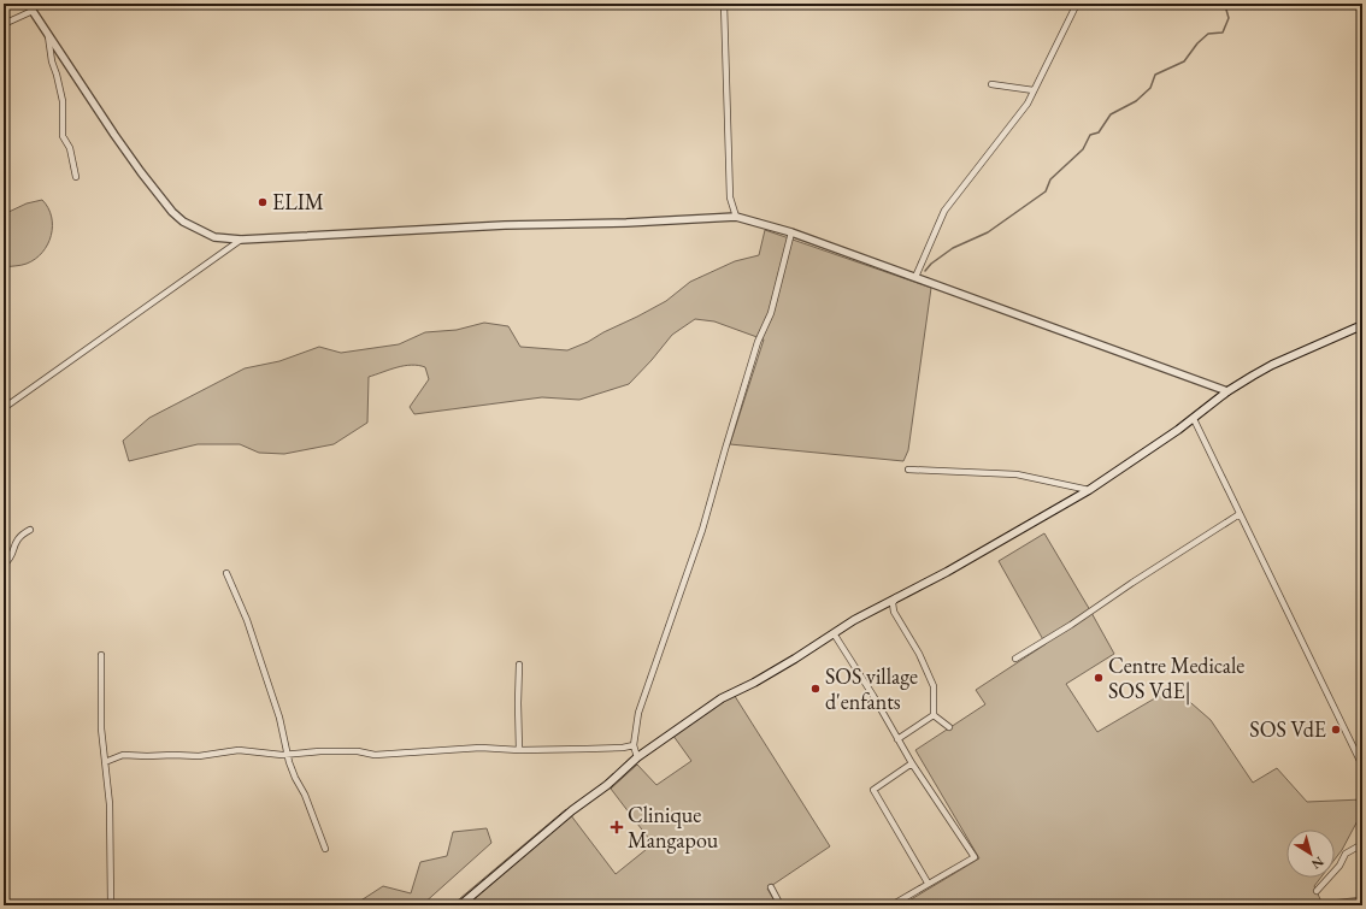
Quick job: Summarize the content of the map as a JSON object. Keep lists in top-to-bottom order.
{
  "places": {
    "other": [
      "ELIM",
      "Centre Medicale SOS VdE|",
      "SOS village d'enfants",
      "SOS VdE"
    ],
    "health": ["Clinique Mangapou"]
  },
  "north": "bottom right"
}
